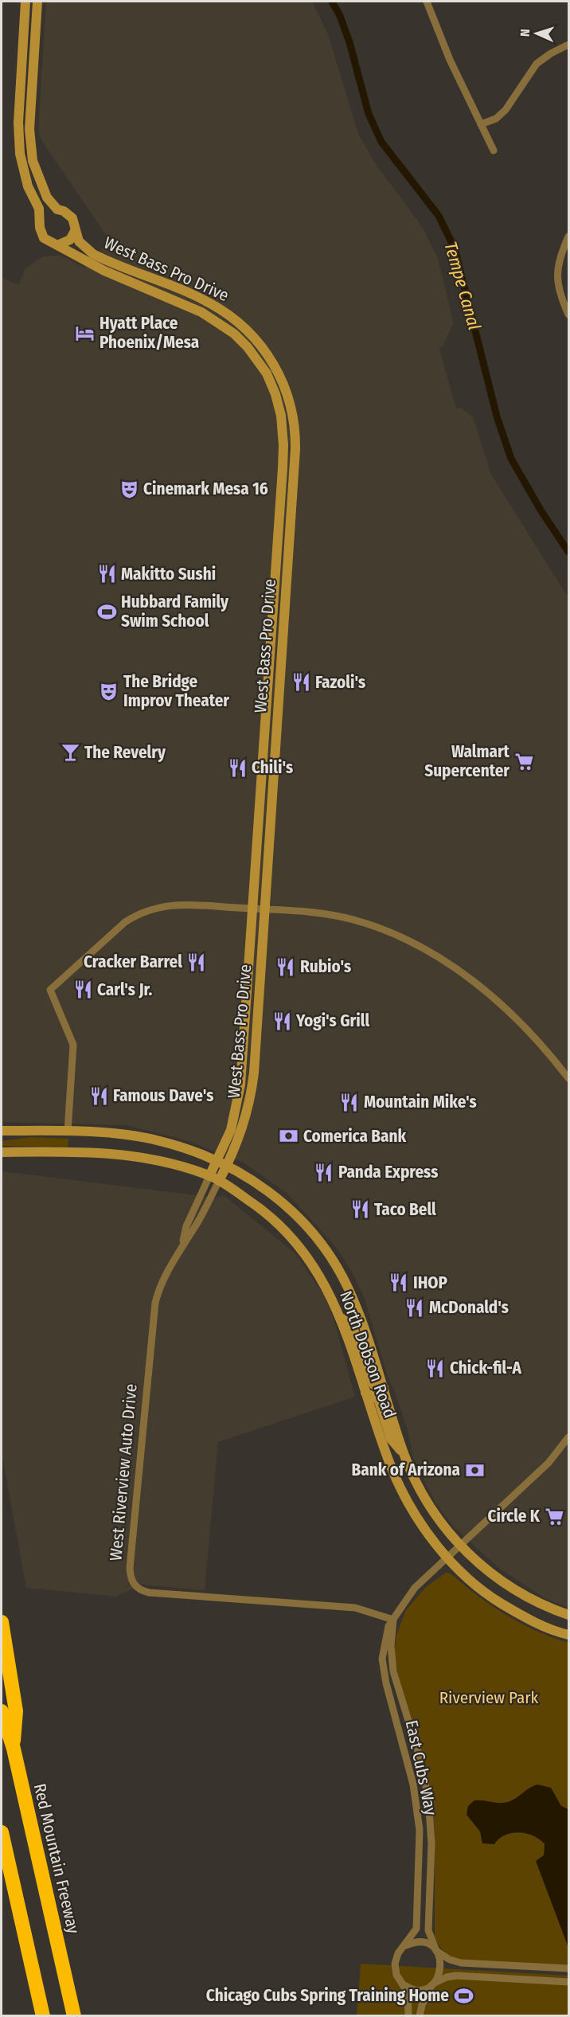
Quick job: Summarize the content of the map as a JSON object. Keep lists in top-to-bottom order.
{
  "streets": {
    "highway": ["Red Mountain Freeway"],
    "street": [
      "West Bass Pro Drive",
      "North Dobson Road",
      "West Riverview Auto Drive",
      "East Cubs Way"
    ]
  },
  "crossings": [
    ["West Bass Pro Drive", "North Dobson Road"],
    ["West Bass Pro Drive", "West Riverview Auto Drive"],
    ["North Dobson Road", "West Riverview Auto Drive"],
    ["North Dobson Road", "East Cubs Way"],
    ["West Riverview Auto Drive", "East Cubs Way"]
  ],
  "water": ["Tempe Canal"],
  "parks": ["Riverview Park"],
  "places": {
    "hotel": ["Hyatt Place Phoenix/Mesa"],
    "theatre": ["Cinemark Mesa 16", "The Bridge Improv Theater"],
    "restaurant": [
      "Makitto Sushi",
      "Fazoli's",
      "Chili's",
      "Cracker Barrel",
      "Rubio's",
      "Carl's Jr.",
      "Yogi's Grill",
      "Famous Dave's",
      "Mountain Mike's",
      "Panda Express",
      "Taco Bell",
      "IHOP",
      "McDonald's",
      "Chick-fil-A"
    ],
    "sports": ["Hubbard Family Swim School", "Chicago Cubs Spring Training Home"],
    "bar": ["The Revelry"],
    "supermarket": ["Walmart Supercenter", "Circle K"],
    "bank": ["Comerica Bank", "Bank of Arizona"]
  },
  "north": "left"
}
